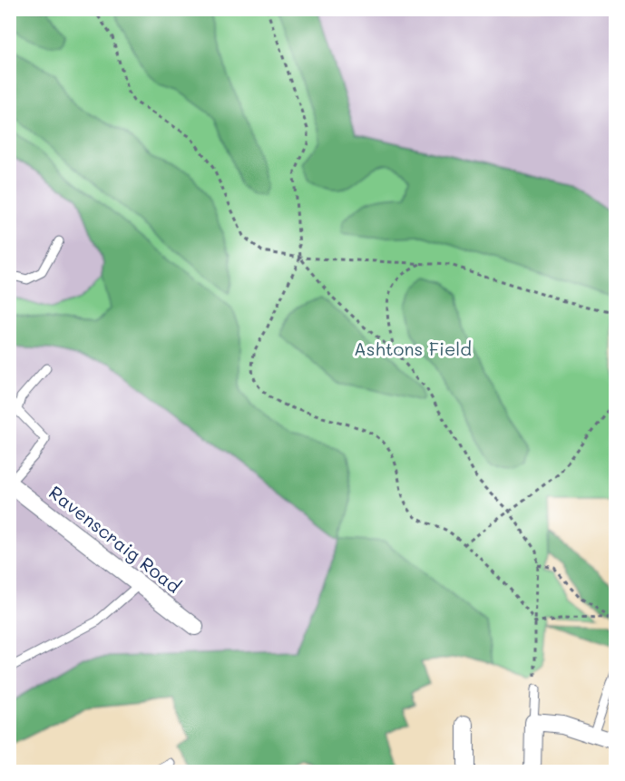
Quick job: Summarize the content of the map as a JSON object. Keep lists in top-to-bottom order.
{
  "streets": {
    "street": ["Ravenscraig Road"]
  },
  "parks": ["Ashtons Field"]
}
